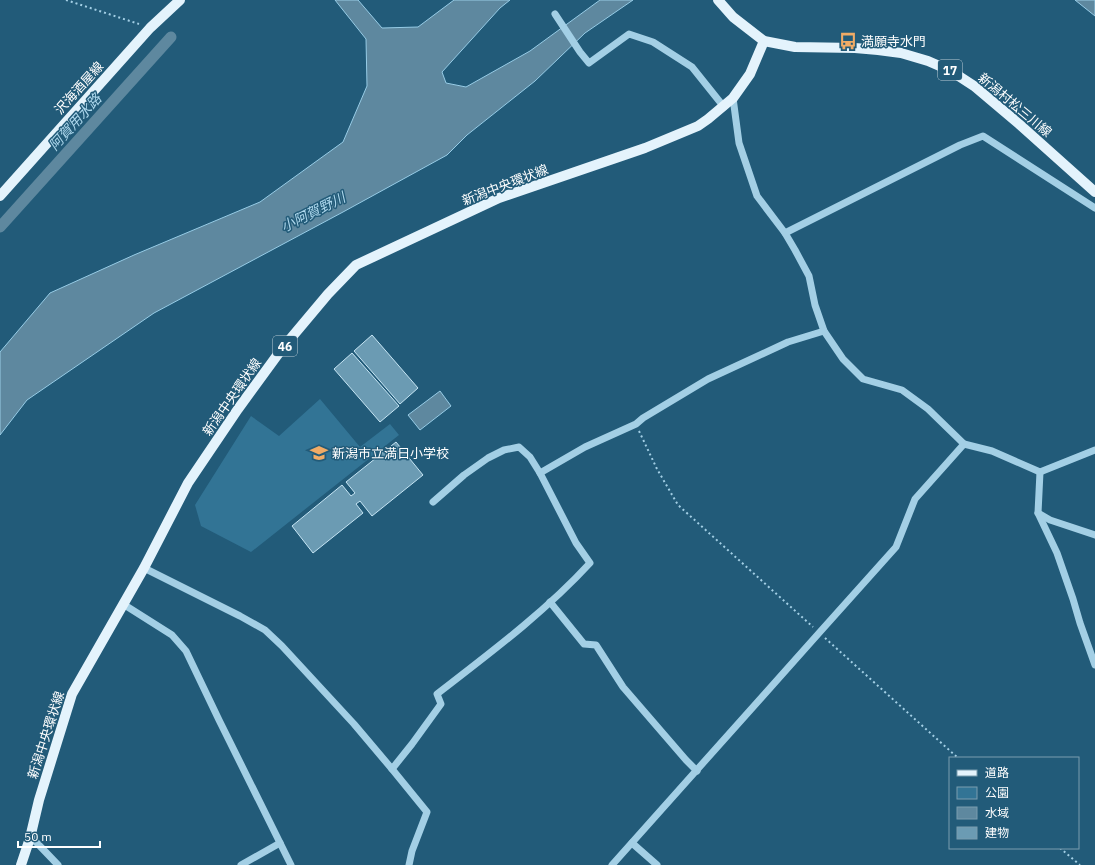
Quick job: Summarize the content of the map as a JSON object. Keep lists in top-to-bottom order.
{
  "streets": {
    "main road": [
      "17",
      "沢海酒屋線",
      "新潟村松三川線",
      "新潟中央環状線",
      "46"
    ]
  },
  "crossings": [
    ["17", "新潟村松三川線"],
    ["17", "新潟中央環状線"],
    ["新潟村松三川線", "新潟中央環状線"]
  ],
  "water": ["阿賀用水路", "小阿賀野川"],
  "places": {
    "bus stop": ["満願寺水門"],
    "school or university": ["新潟市立満日小学校"]
  },
  "legend": [
    "道路",
    "公園",
    "水域",
    "建物"
  ],
  "scale_bar": "50 m"
}
